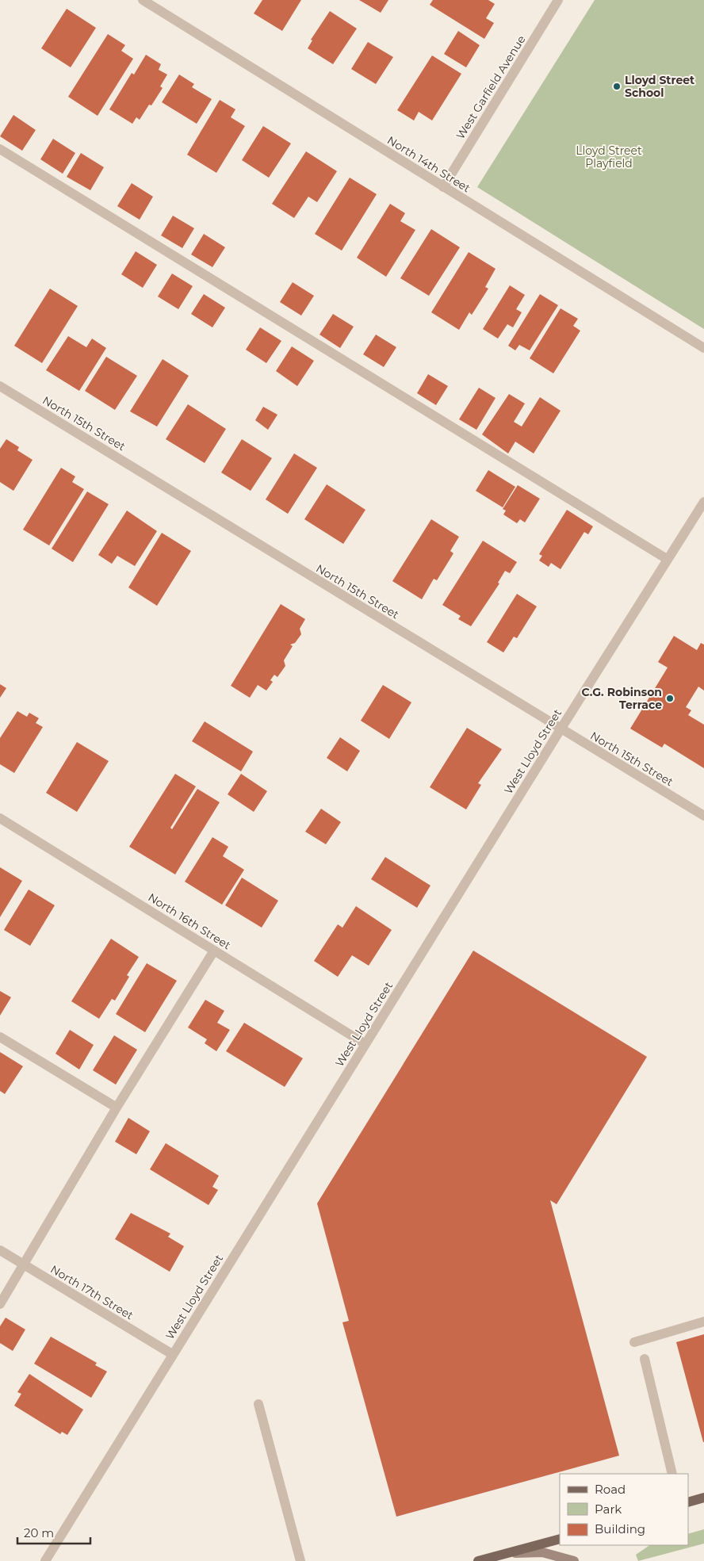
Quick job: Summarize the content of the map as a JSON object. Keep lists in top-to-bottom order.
{
  "streets": {
    "street": [
      "West Garfield Avenue",
      "North 14th Street",
      "North 15th Street",
      "West Lloyd Street",
      "North 16th Street",
      "North 17th Street"
    ]
  },
  "crossings": [
    ["West Garfield Avenue", "North 14th Street"],
    ["North 15th Street", "West Lloyd Street"],
    ["West Lloyd Street", "North 16th Street"],
    ["West Lloyd Street", "North 17th Street"]
  ],
  "parks": ["Lloyd Street Playfield"],
  "places": ["Lloyd Street School", "C.G. Robinson Terrace"],
  "legend": ["Road", "Park", "Building"],
  "scale_bar": "20 m"
}
